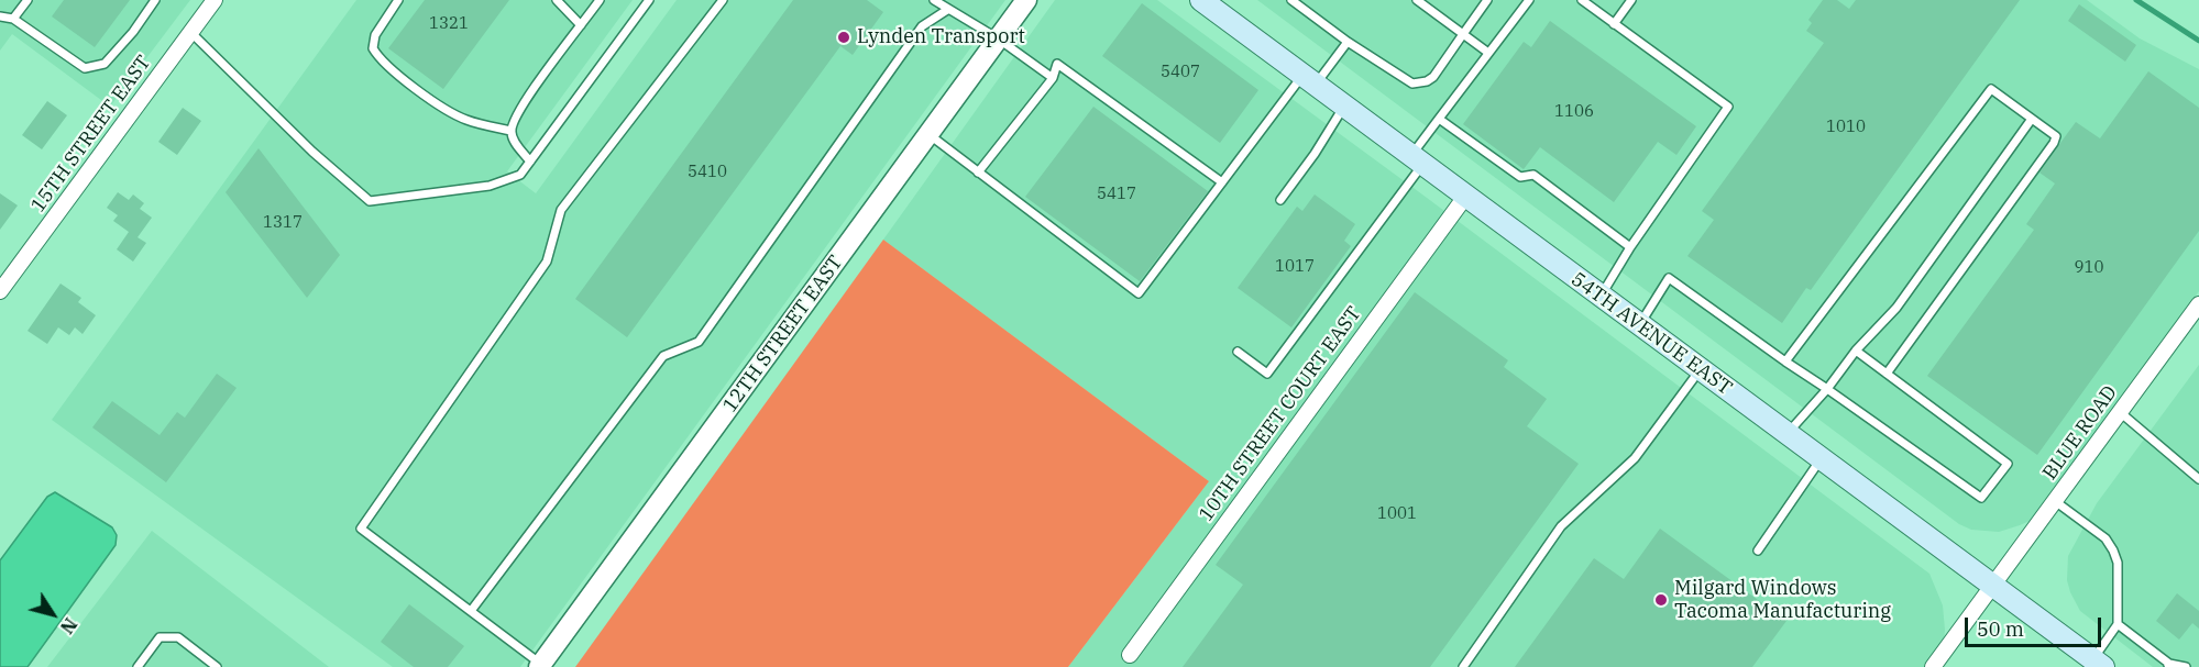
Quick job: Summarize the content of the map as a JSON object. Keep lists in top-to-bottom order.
{
  "streets": {
    "main road": ["54TH AVENUE EAST"],
    "street": [
      "15TH STREET EAST",
      "12TH STREET EAST",
      "10TH STREET COURT EAST",
      "BLUE ROAD"
    ]
  },
  "crossings": [
    ["54TH AVENUE EAST", "10TH STREET COURT EAST"],
    ["54TH AVENUE EAST", "BLUE ROAD"]
  ],
  "places": ["Lynden Transport", "Milgard Windows Tacoma Manufacturing"],
  "house_numbers": [
    "1321",
    "5407",
    "1106",
    "1010",
    "5410",
    "5417",
    "1317",
    "1017",
    "910",
    "1001"
  ],
  "scale_bar": "50 m",
  "north": "bottom right"
}
